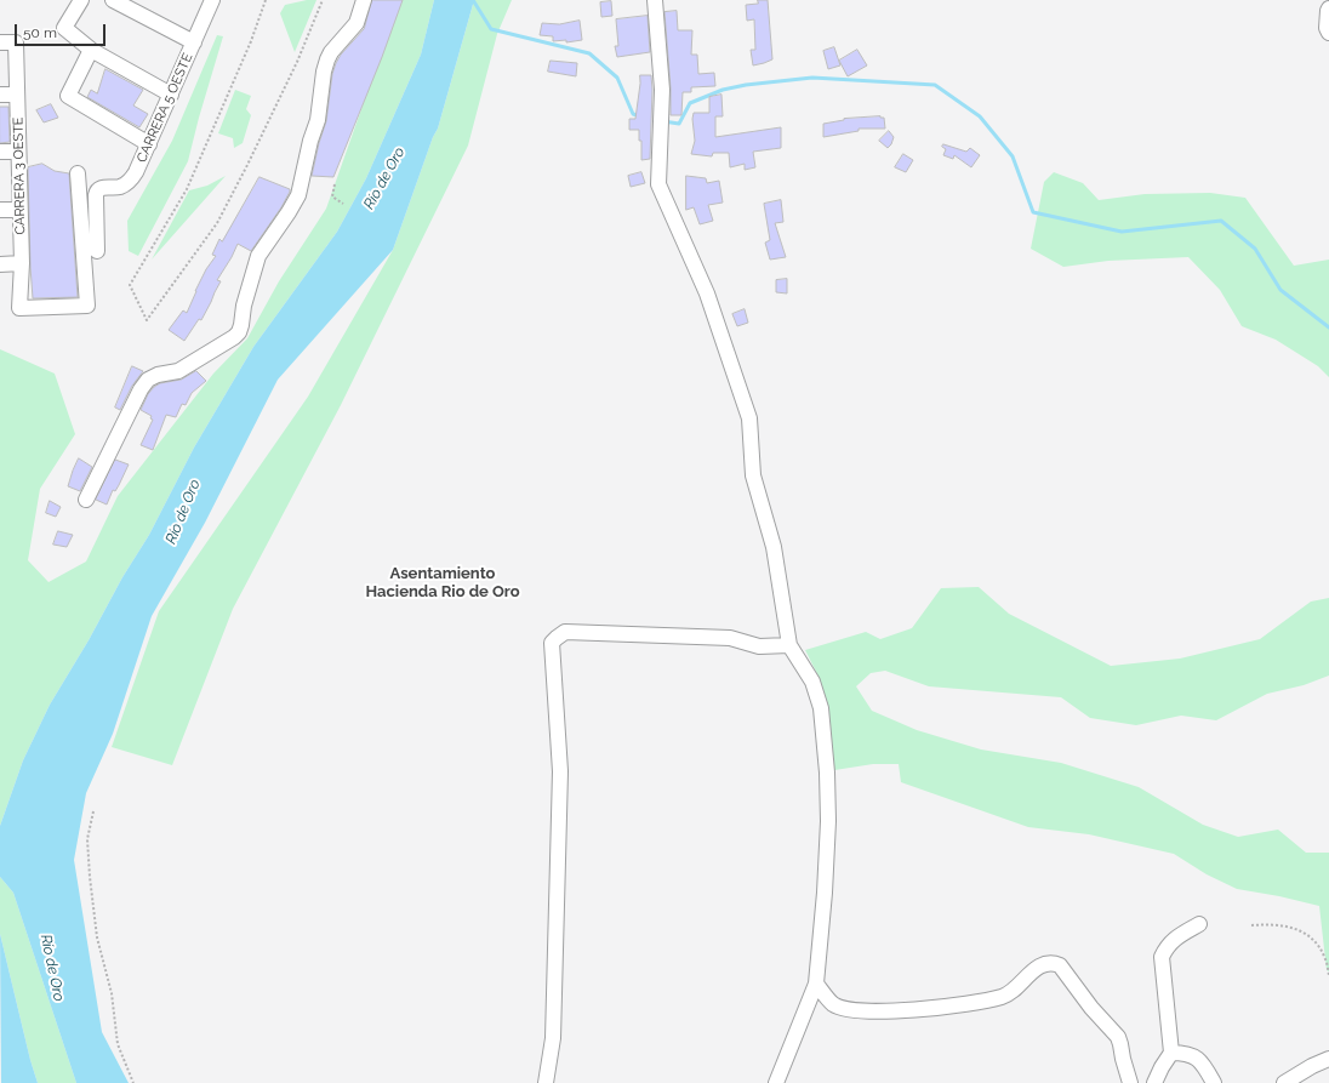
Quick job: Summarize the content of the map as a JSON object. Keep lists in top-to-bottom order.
{
  "streets": {
    "street": ["CARRERA 5 OESTE", "CARRERA 3 OESTE"]
  },
  "districts": ["Asentamiento Hacienda Rio de Oro"],
  "water": ["Río de Oro"],
  "scale_bar": "50 m"
}
